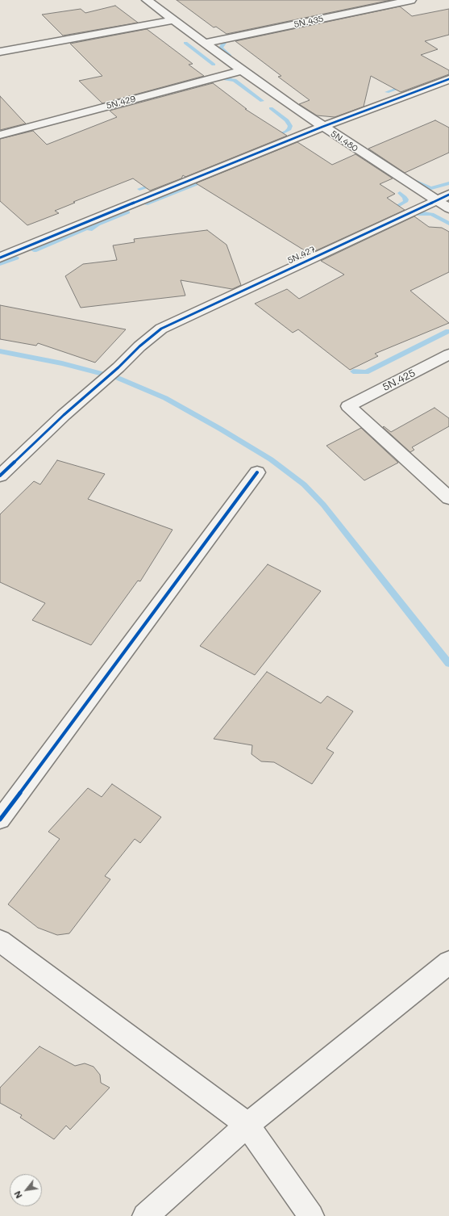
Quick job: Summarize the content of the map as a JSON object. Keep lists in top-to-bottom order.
{
  "streets": {
    "street": [
      "5N.435",
      "5N.429",
      "5N.480",
      "5N.427",
      "5N.425"
    ]
  },
  "crossings": [
    ["5N.435", "5N.480"],
    ["5N.429", "5N.480"],
    ["5N.480", "5N.427"]
  ],
  "north": "bottom left"
}
